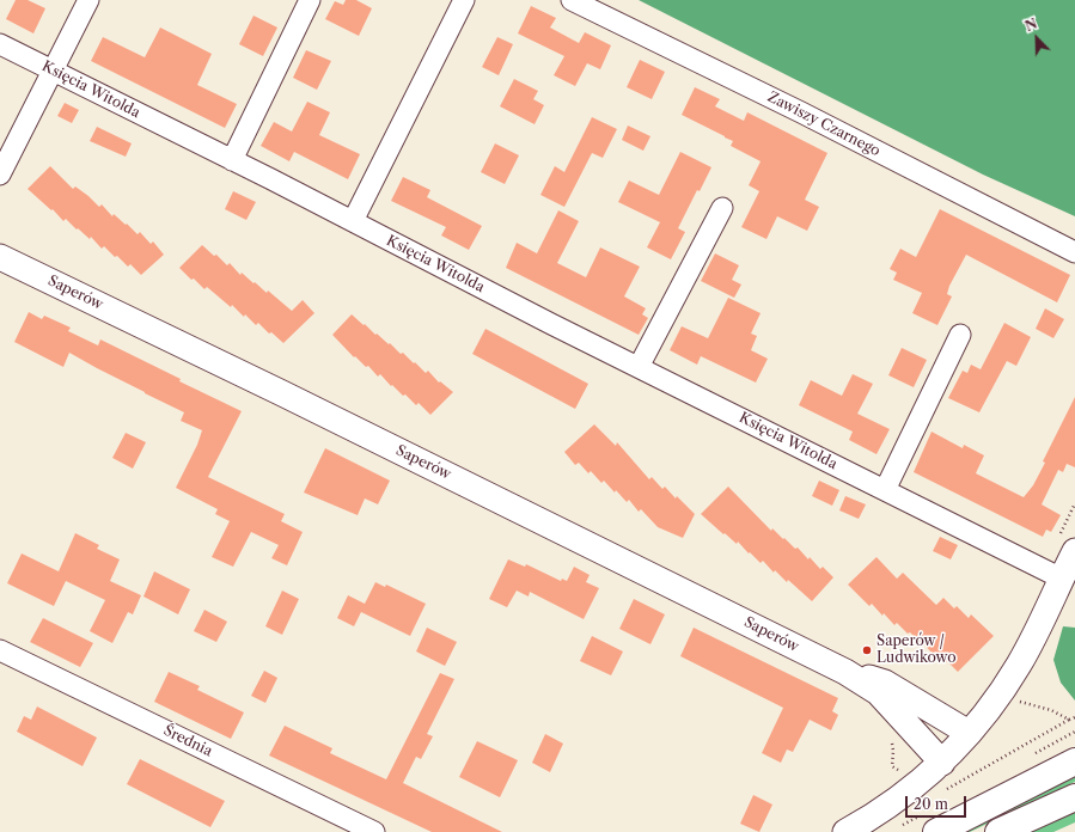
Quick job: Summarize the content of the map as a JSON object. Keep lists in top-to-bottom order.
{
  "streets": {
    "street": [
      "Księcia Witolda",
      "Zawiszy Czarnego",
      "Saperów",
      "Średnia"
    ]
  },
  "places": ["Saperów / Ludwikowo"],
  "scale_bar": "20 m",
  "north": "top left"
}
